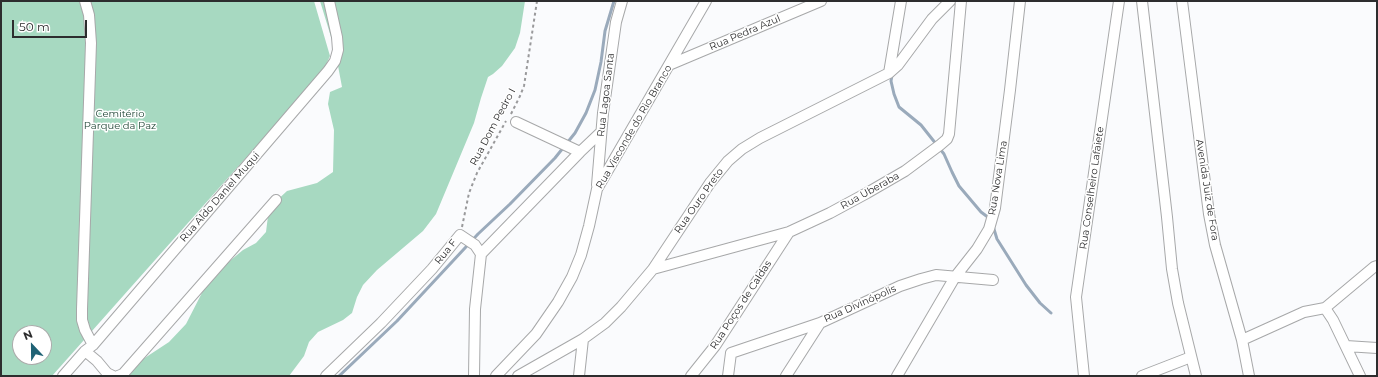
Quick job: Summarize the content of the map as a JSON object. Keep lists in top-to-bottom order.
{
  "streets": {
    "street": [
      "Rua Pedra Azul",
      "Rua Lagoa Santa",
      "Rua Visconde do Rio Branco",
      "Rua Nova Lima",
      "Rua Conselheiro Lafaiete",
      "Avenida Juiz de Fora",
      "Rua Uberaba",
      "Rua Aldo Daniel Muqui",
      "Rua Ouro Preto",
      "Rua F",
      "Rua Divinópolis",
      "Rua Poços de Caldas"
    ],
    "path": ["Rua Dom Pedro I"]
  },
  "crossings": [
    ["Rua Pedra Azul", "Rua Visconde do Rio Branco"],
    ["Rua Lagoa Santa", "Rua Visconde do Rio Branco"],
    ["Rua Dom Pedro I", "Rua F"],
    ["Rua Nova Lima", "Rua Divinópolis"],
    ["Rua Uberaba", "Rua Ouro Preto"],
    ["Rua Uberaba", "Rua Poços de Caldas"]
  ],
  "parks": ["Cemitério Parque da Paz"],
  "scale_bar": "50 m",
  "north": "top"
}
